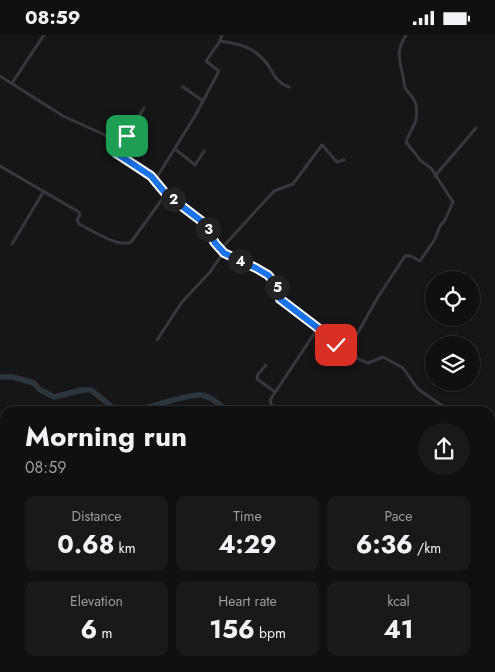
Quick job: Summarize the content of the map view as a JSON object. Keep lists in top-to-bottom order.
{
  "page": {
    "status": "08:59",
    "pins": [
      "2",
      "3",
      "4",
      "5"
    ],
    "heading": ["Morning run", "08:59"],
    "stats": [
      ["Distance", "0.68 km"],
      ["Time", "4:29"],
      ["Pace", "6:36 /km"],
      ["Elevation", "6 m"],
      ["Heart rate", "156 bpm"],
      ["kcal", "41"]
    ]
  }
}
